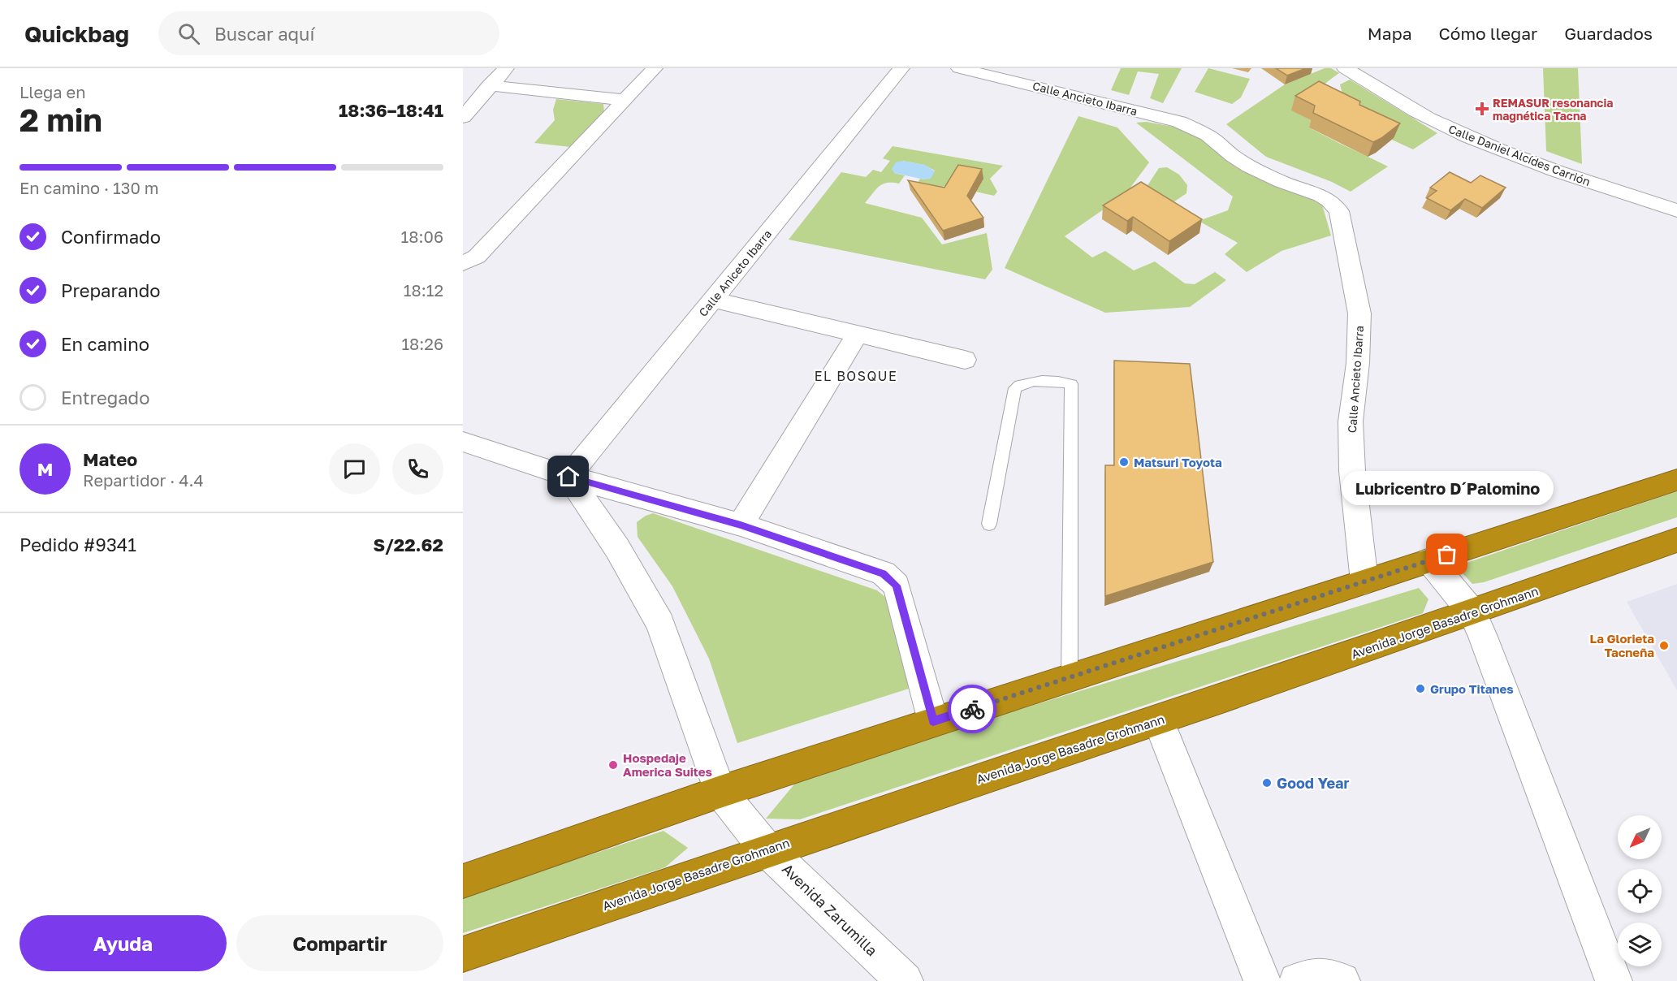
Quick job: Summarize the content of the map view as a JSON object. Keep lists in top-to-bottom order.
{
  "streets": {
    "highway": ["Avenida Jorge Basadre Grohmann"],
    "street": [
      "Calle Ancieto Ibarra",
      "Calle Daniel Alcídes Carrión",
      "Calle Aniceto Ibarra",
      "Avenida Zarumilla"
    ]
  },
  "crossings": [
    ["Calle Aniceto Ibarra", "Avenida Zarumilla"],
    ["Avenida Jorge Basadre Grohmann", "Avenida Zarumilla"]
  ],
  "districts": ["EL BOSQUE"],
  "places": {
    "health": ["REMASUR resonancia magnética Tacna"],
    "other": [
      "Matsuri Toyota",
      "Lubricentro D´Palomino",
      "La Glorieta Tacneña",
      "Grupo Titanes",
      "Hospedaje America Suites",
      "Good Year"
    ]
  },
  "north": "bottom left",
  "page": {
    "header": "Quickbag",
    "search": "Buscar aquí",
    "nav": ["Mapa", "Cómo llegar", "Guardados"],
    "heading": ["2 min", "Llega en", "18:36–18:41"],
    "panel": [
      "Mateo",
      "Repartidor · 4.4",
      "Pedido #9341",
      "S/22.62"
    ],
    "bar": "En camino · 130 m",
    "list": [
      ["Confirmado", "18:06"],
      ["Preparando", "18:12"],
      ["En camino", "18:26"],
      "Entregado"
    ],
    "round": "M",
    "bubble": "Lubricentro D´Palomino",
    "buttons": ["Ayuda", "Compartir"]
  }
}
